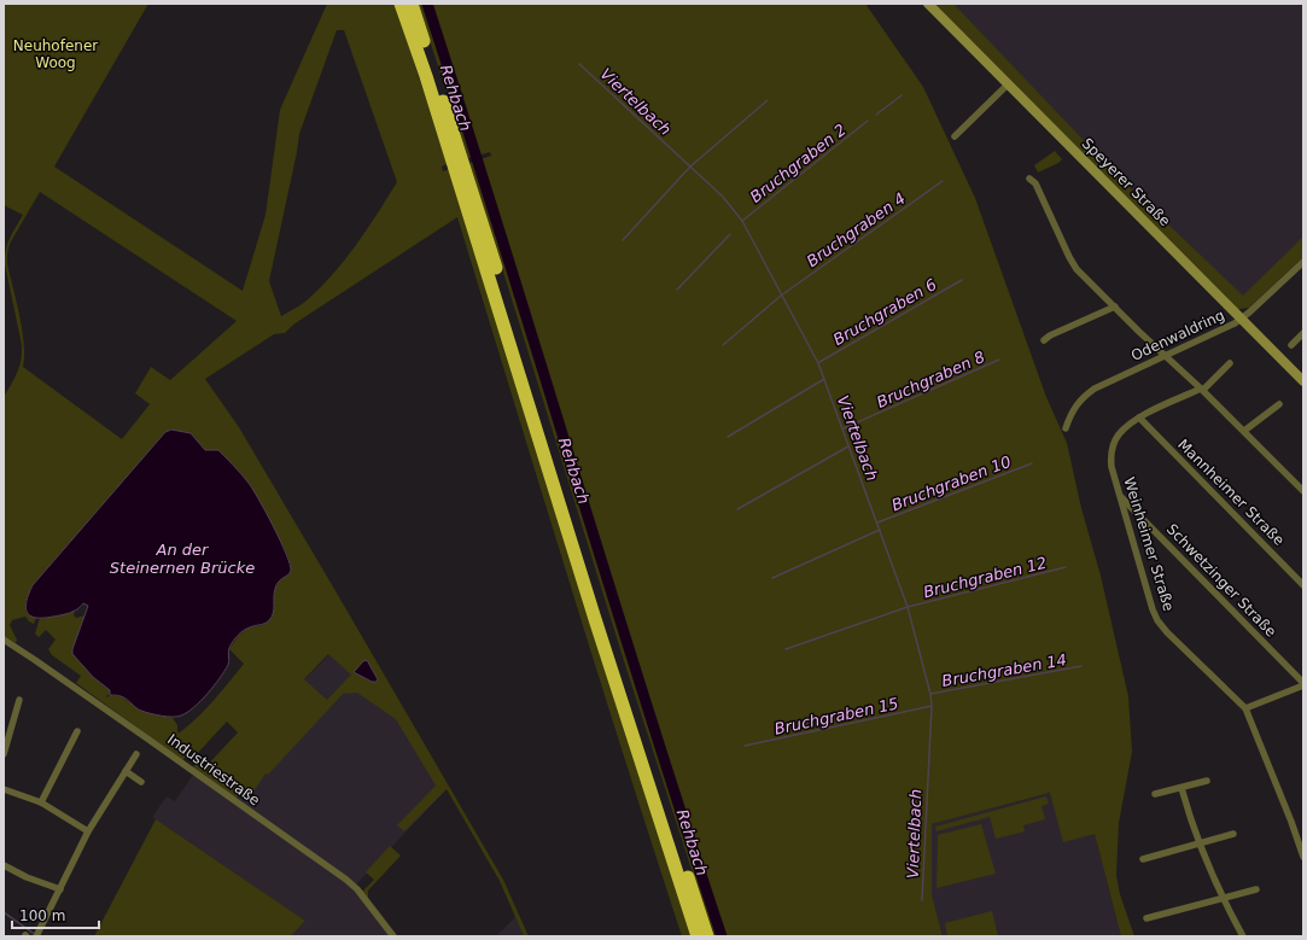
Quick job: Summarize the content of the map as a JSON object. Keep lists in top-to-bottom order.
{
  "streets": {
    "street": [
      "Speyerer Straße",
      "Odenwaldring",
      "Mannheimer Straße",
      "Weinheimer Straße",
      "Schwetzinger Straße",
      "Industriestraße"
    ]
  },
  "crossings": [
    ["Speyerer Straße", "Odenwaldring"],
    ["Mannheimer Straße", "Weinheimer Straße"],
    ["Weinheimer Straße", "Schwetzinger Straße"]
  ],
  "water": [
    "Rehbach",
    "Viertelbach",
    "Bruchgraben 2",
    "Bruchgraben 4",
    "Bruchgraben 6",
    "Bruchgraben 8",
    "Bruchgraben 10",
    "An der Steinernen Brücke",
    "Bruchgraben 12",
    "Bruchgraben 14",
    "Bruchgraben 15"
  ],
  "parks": ["Neuhofener Woog"],
  "scale_bar": "100 m"
}
